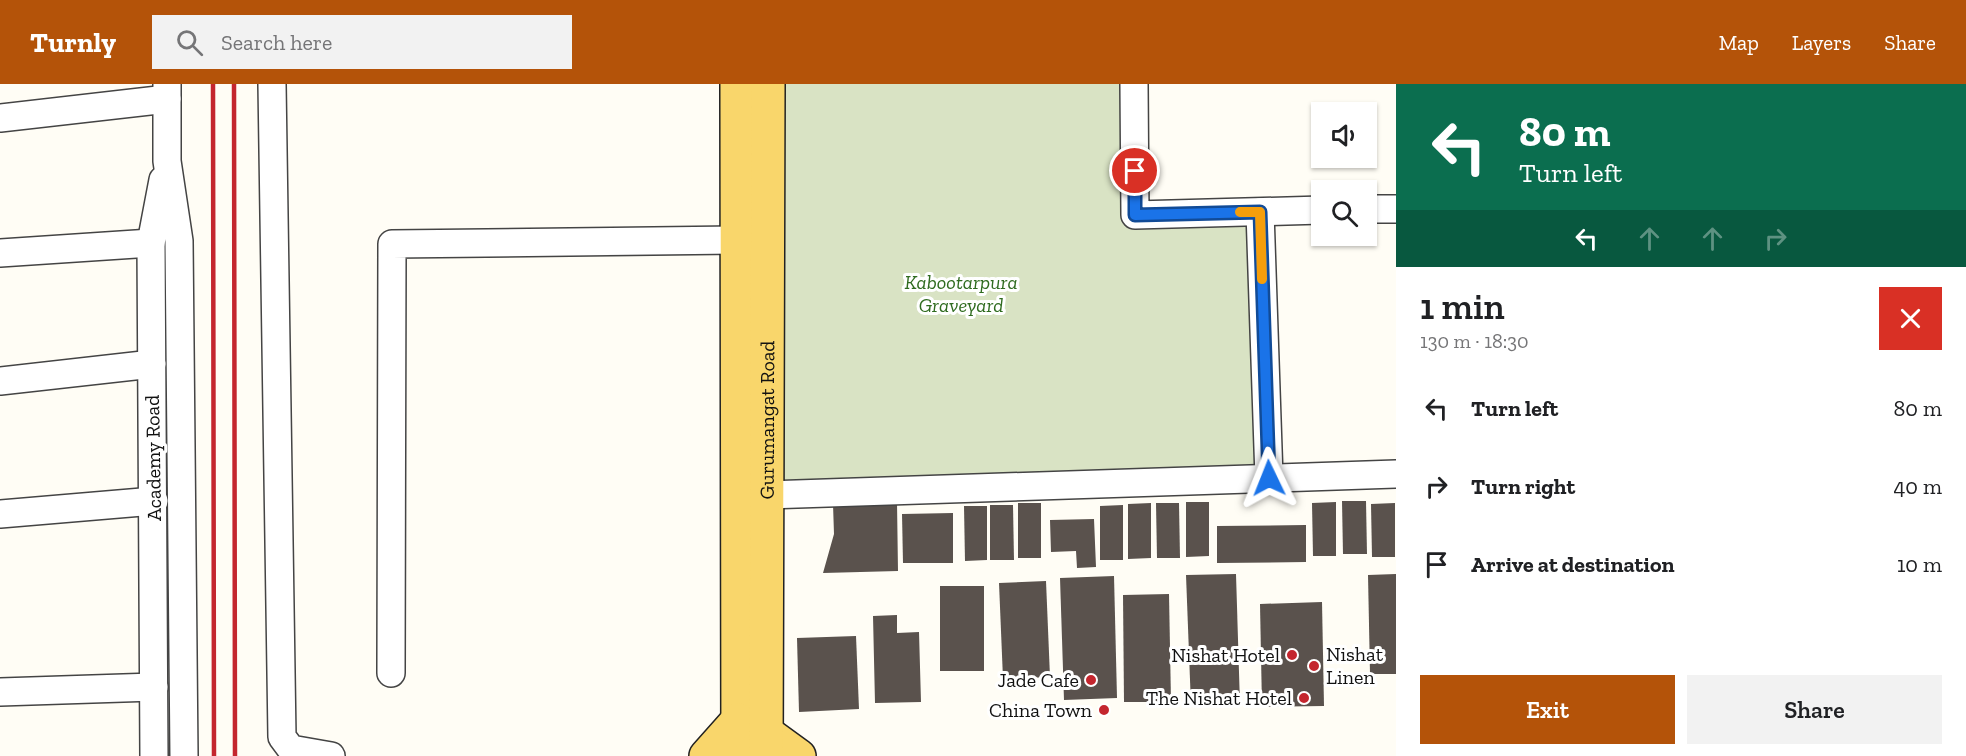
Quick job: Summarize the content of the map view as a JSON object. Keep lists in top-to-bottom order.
{
  "streets": {
    "main road": ["Gurumangat Road"],
    "street": ["Academy Road"]
  },
  "parks": ["Kabootarpura Graveyard"],
  "places": [
    "Nishat Hotel",
    "Nishat Linen",
    "Jade Cafe",
    "The Nishat Hotel",
    "China Town"
  ],
  "page": {
    "header": "Turnly",
    "search": "Search here",
    "nav": ["Map", "Layers", "Share"],
    "turn": ["80 m", "Turn left"],
    "heading": ["1 min", "130 m · 18:30"],
    "list": [
      {
        "name": "Turn left",
        "value": "80 m"
      },
      {
        "name": "Turn right",
        "value": "40 m"
      },
      {
        "name": "Arrive at destination",
        "value": "10 m"
      }
    ],
    "buttons": ["Exit", "Share"]
  }
}
